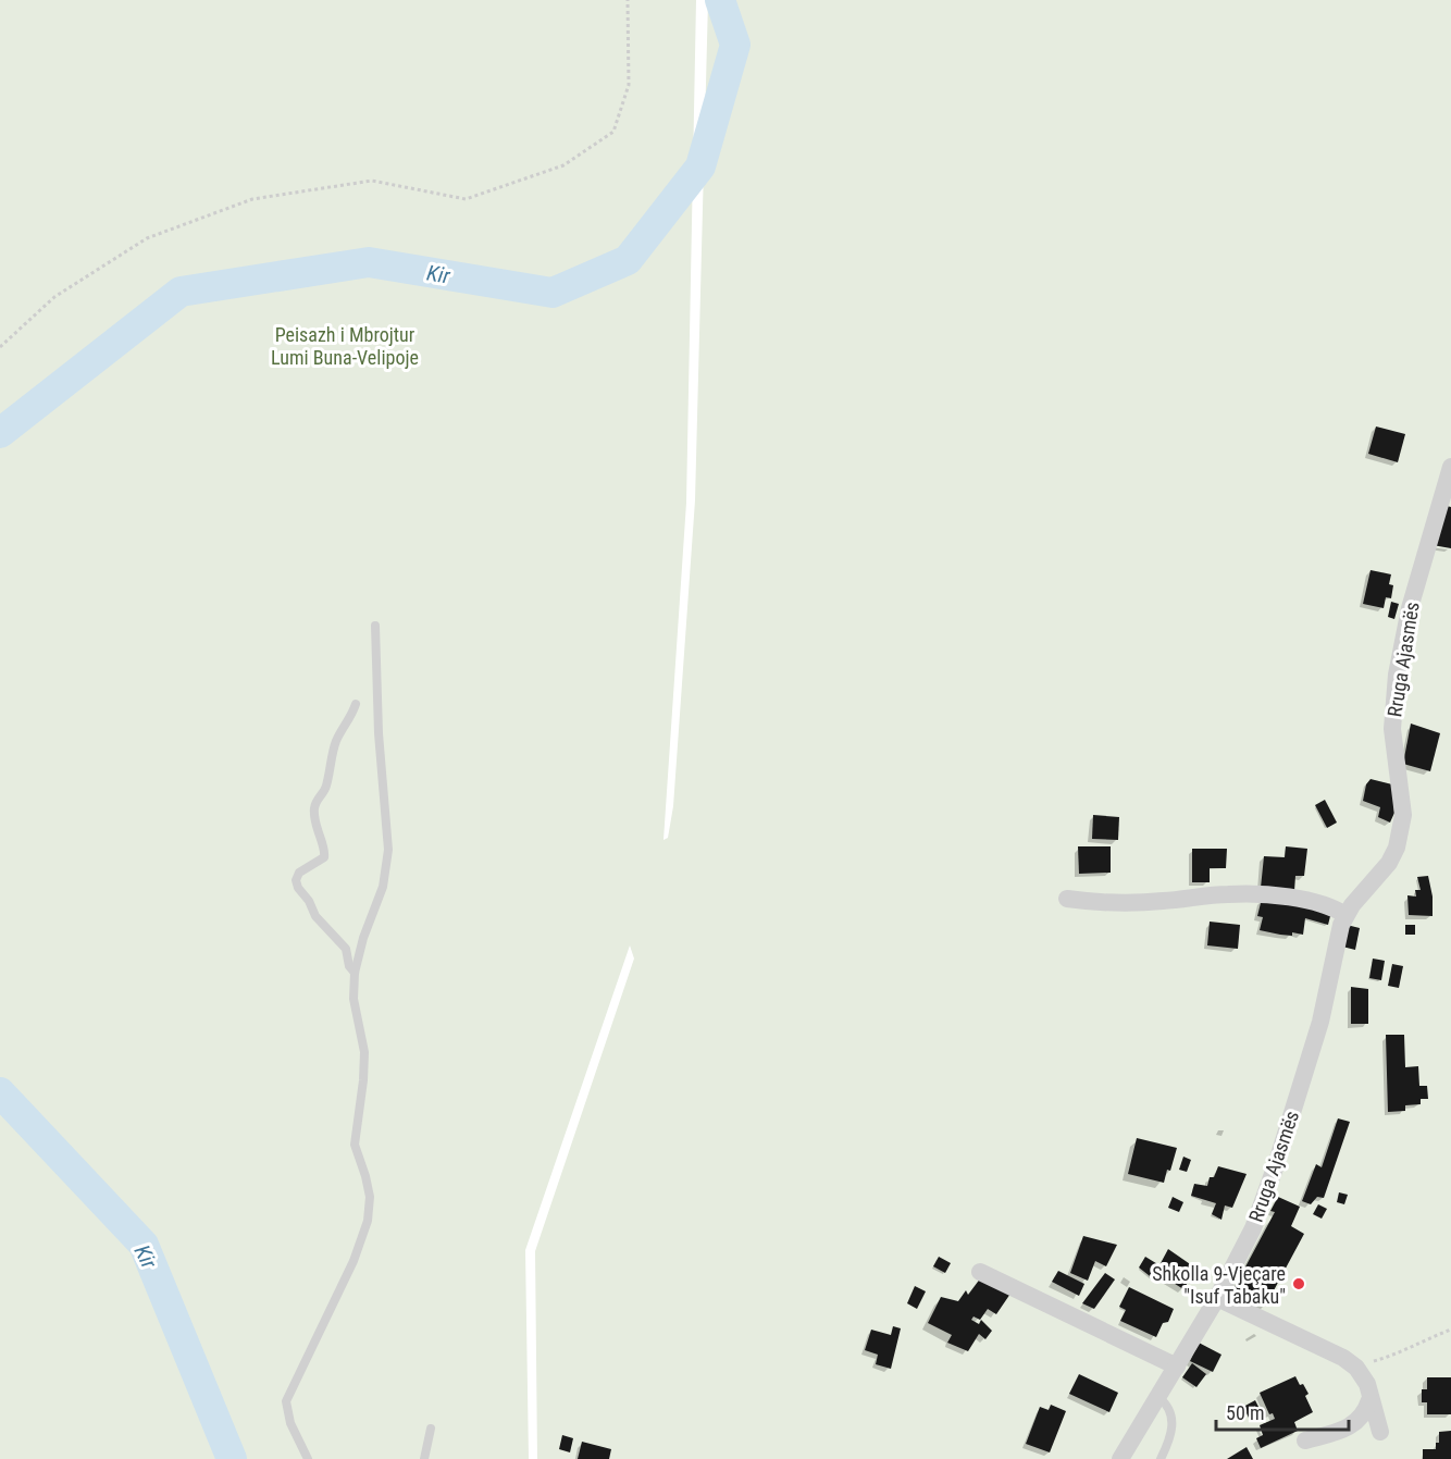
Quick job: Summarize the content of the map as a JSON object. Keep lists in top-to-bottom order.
{
  "streets": {
    "street": ["Rruga Ajasmës"]
  },
  "water": ["Kir"],
  "parks": ["Peisazh i Mbrojtur Lumi Buna-Velipoje"],
  "places": ["Shkolla 9-Vjeçare \"Isuf Tabaku\""],
  "scale_bar": "50 m"
}
